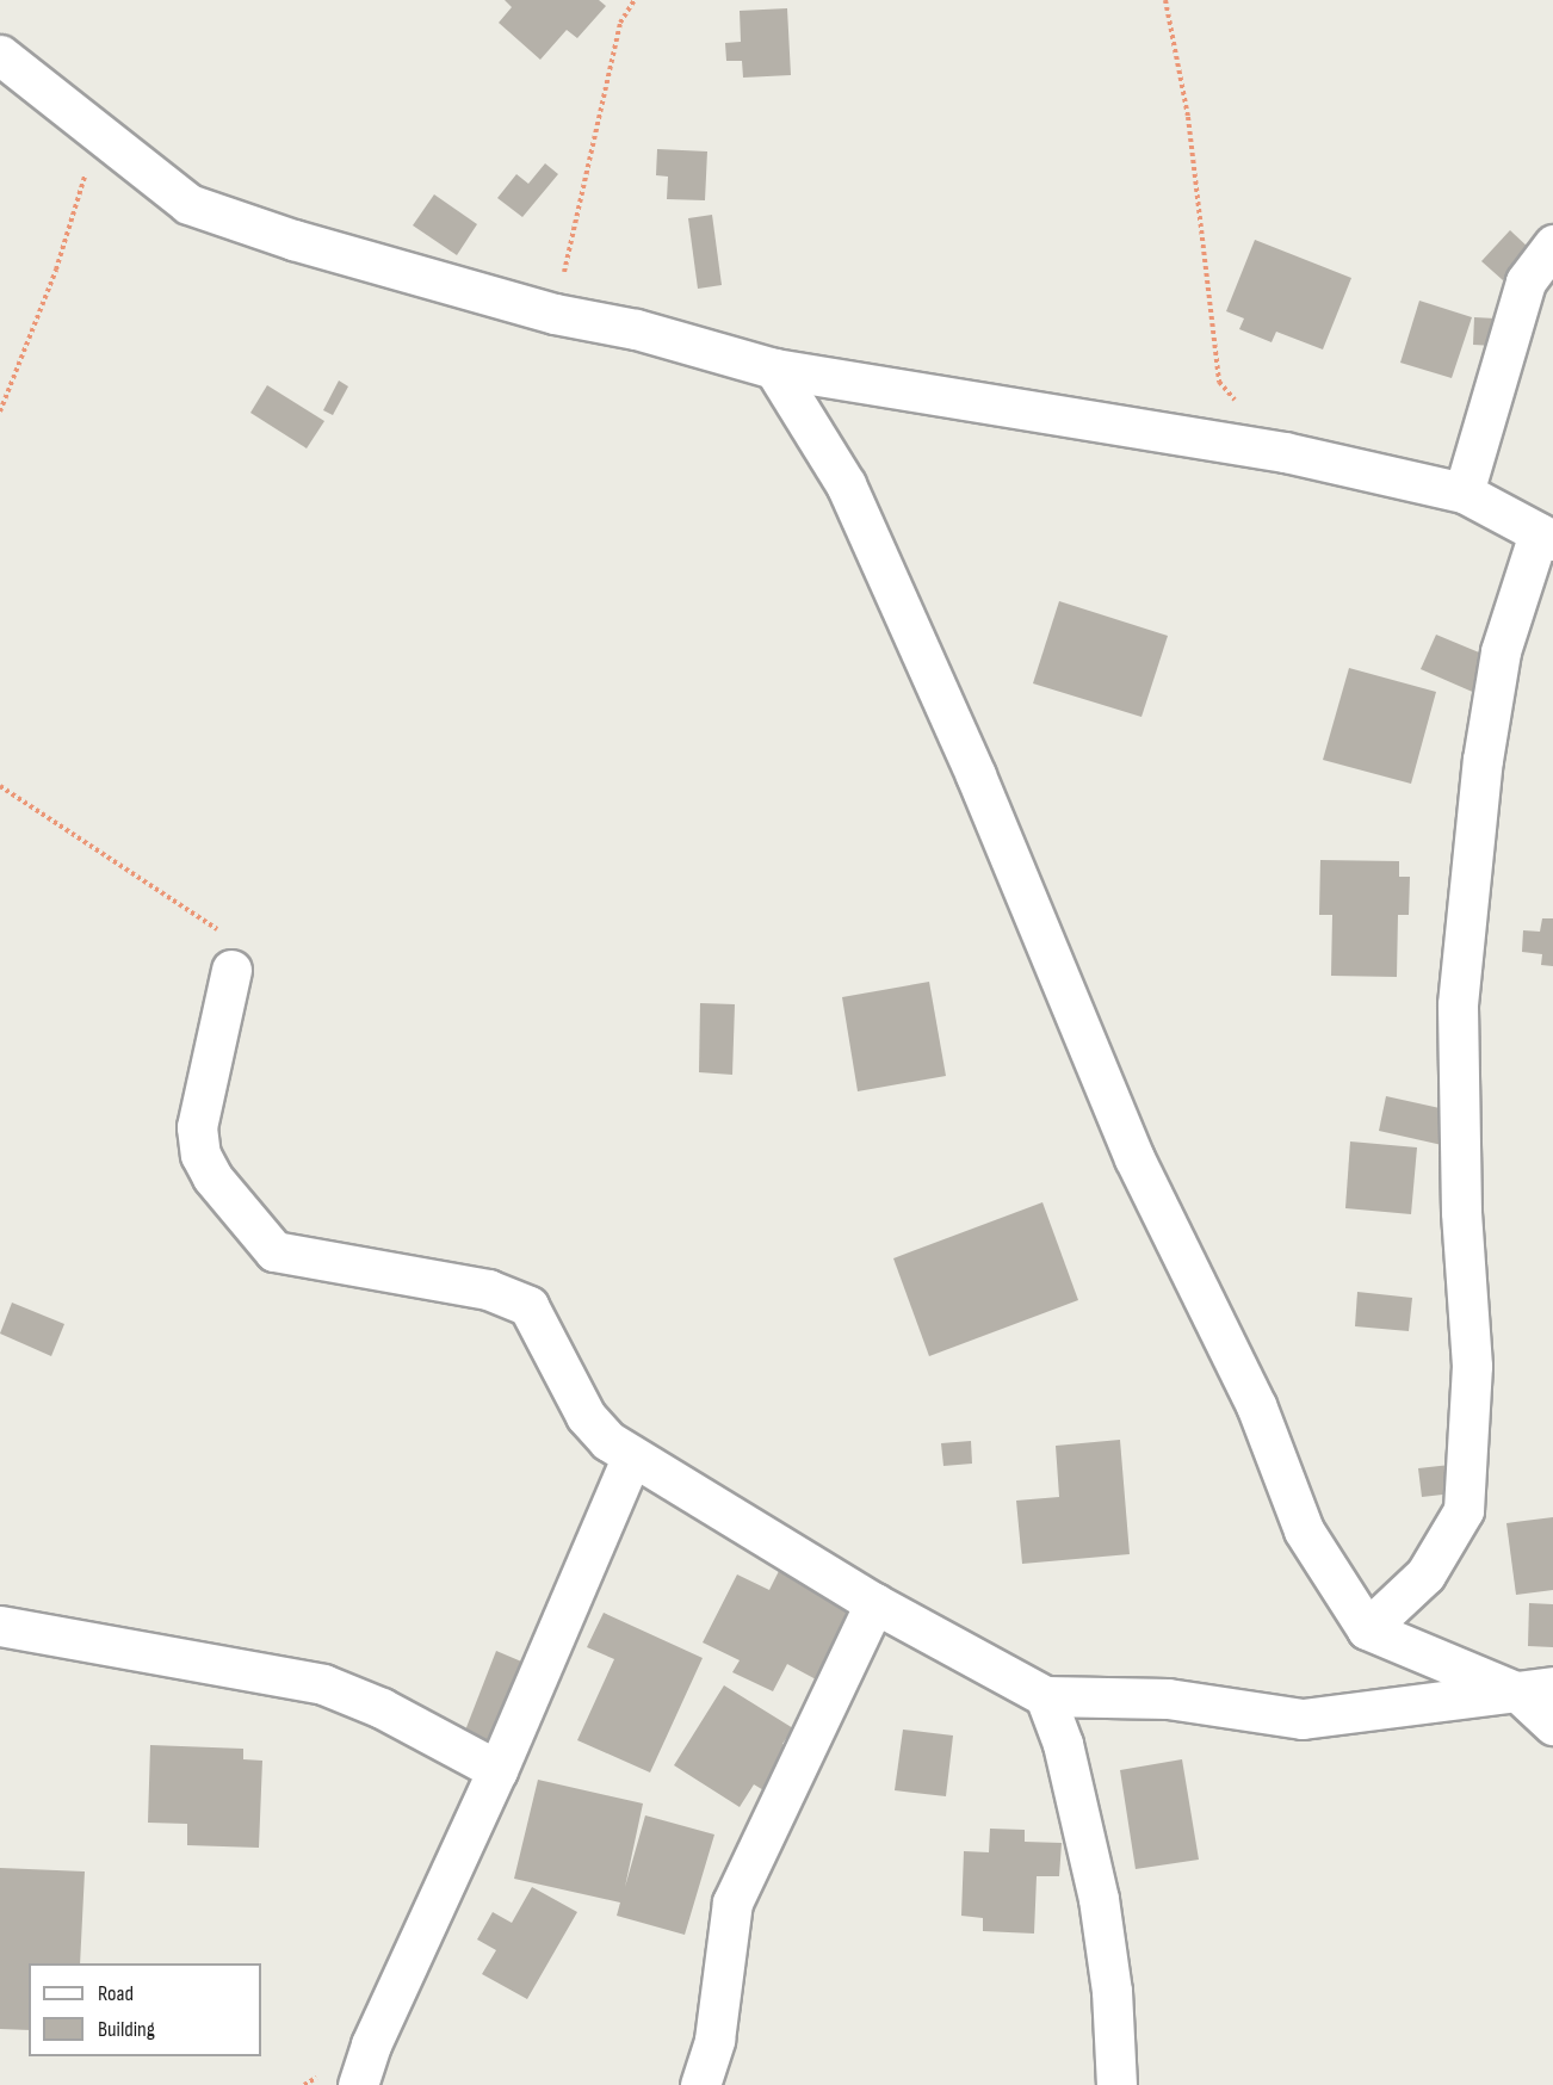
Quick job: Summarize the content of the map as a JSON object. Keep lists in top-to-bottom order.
{
  "legend": ["Road", "Building"]
}
